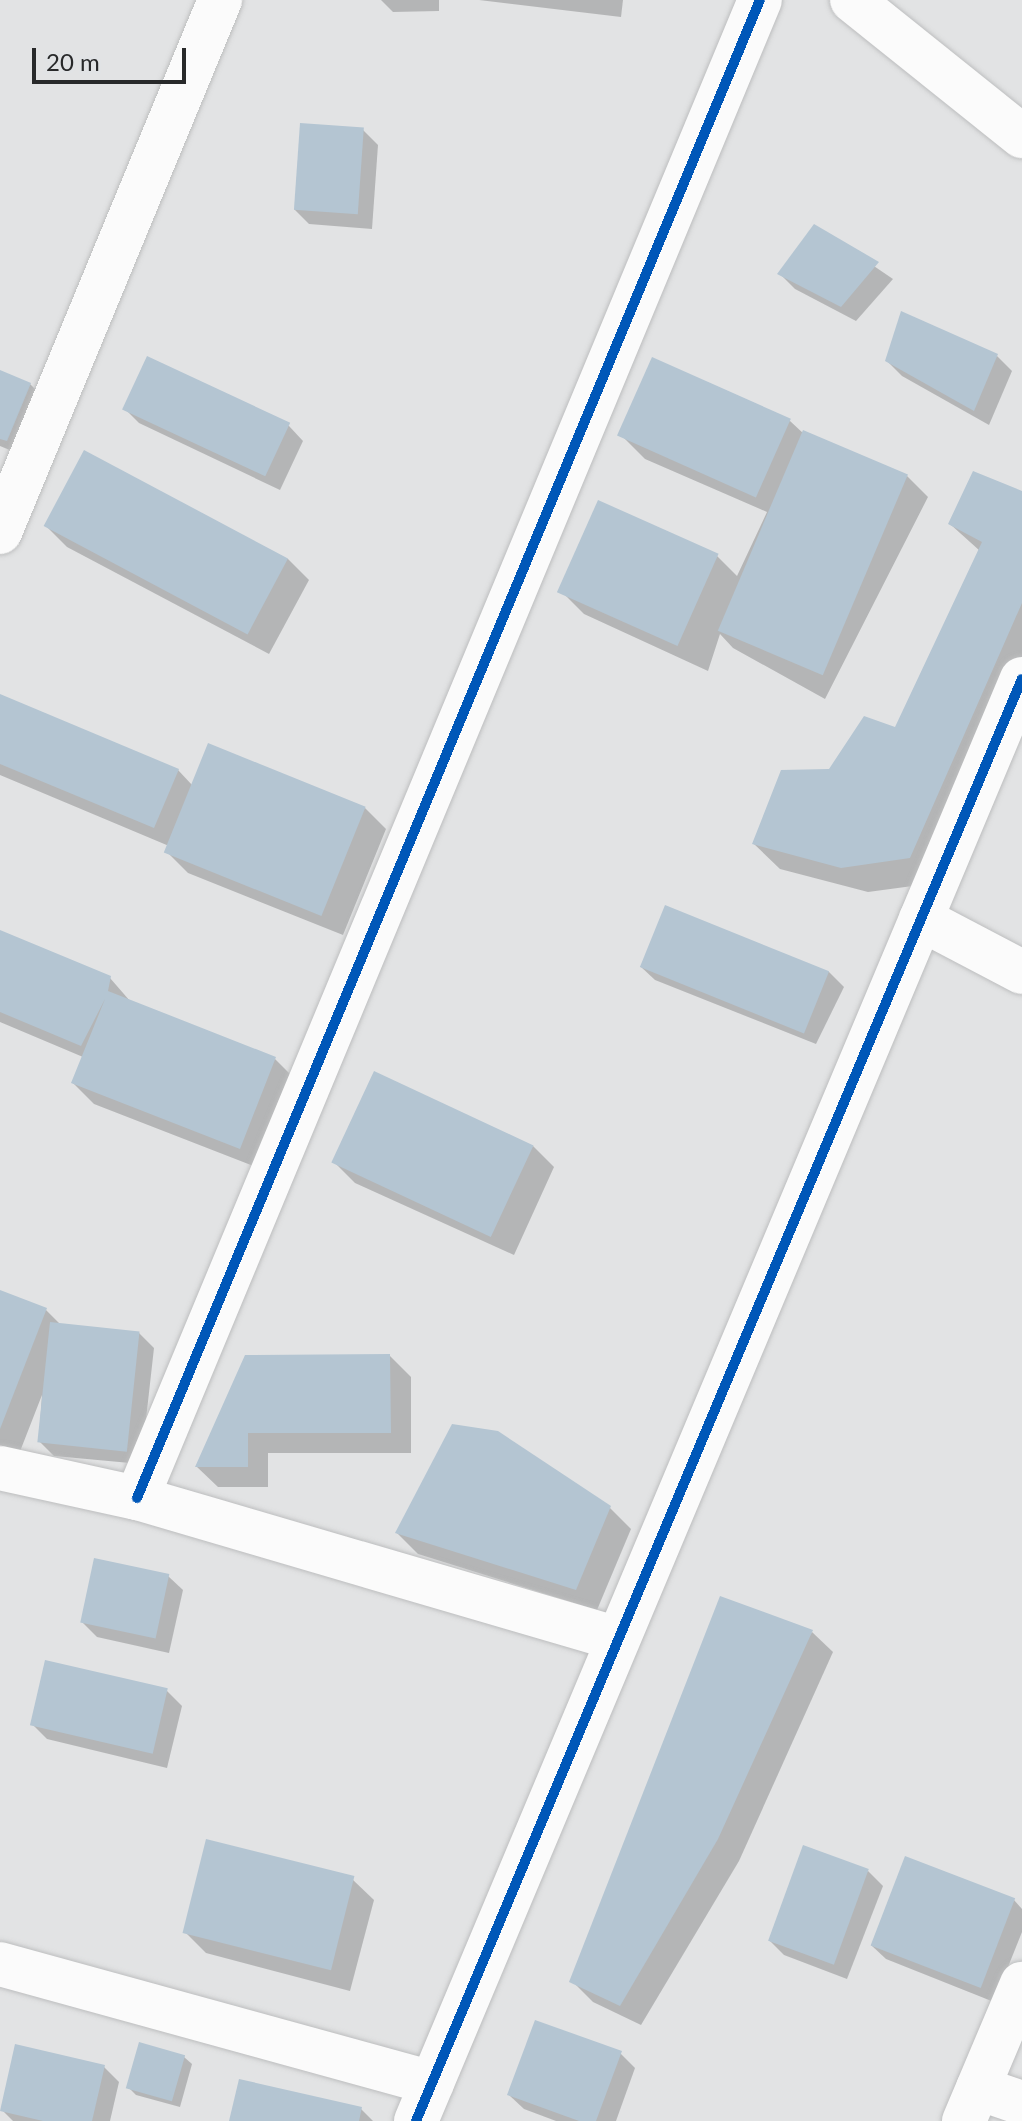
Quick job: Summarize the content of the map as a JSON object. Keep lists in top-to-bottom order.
{
  "scale_bar": "20 m"
}
